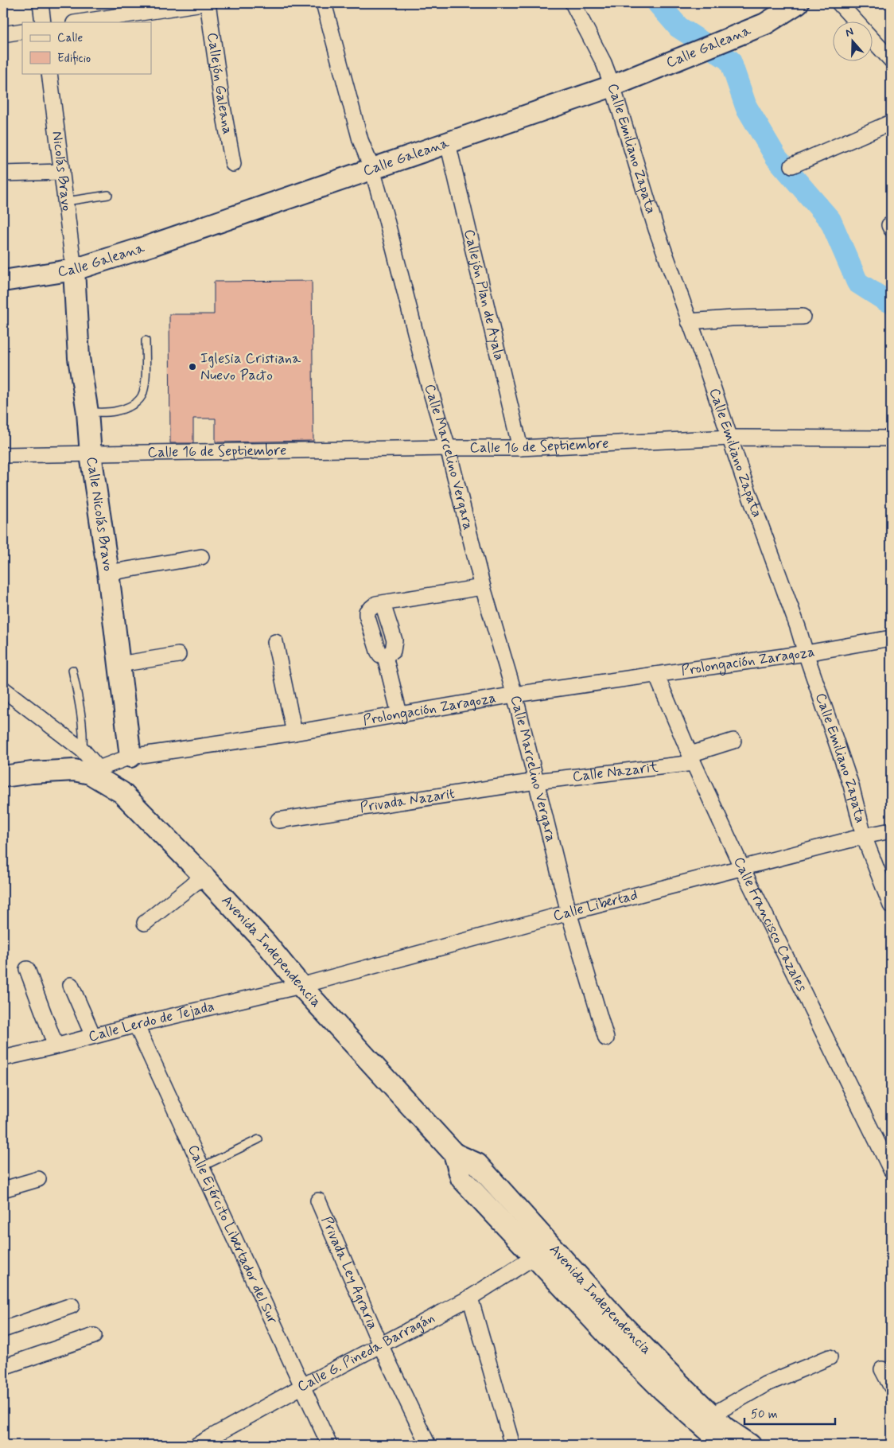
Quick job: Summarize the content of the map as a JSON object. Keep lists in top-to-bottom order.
{
  "streets": {
    "main road": ["Calle Galeana", "Calle Nicolás Bravo", "Avenida Independencia"],
    "street": [
      "Callejón Galeana",
      "Calle Emiliano Zapata",
      "Nicolás Bravo",
      "Callejón Plan de Ayala",
      "Calle 16 de Septiembre",
      "Calle Marcelino Vergara",
      "Prolongación Zaragoza",
      "Calle Nazarit",
      "Privada Nazarit",
      "Calle Libertad",
      "Calle Francisco Cazales",
      "Calle Lerdo de Tejada",
      "Calle Ejército Libertador del Sur",
      "Privada Ley Agraria",
      "Calle G. Pineda Barragán"
    ]
  },
  "crossings": [
    ["Calle Galeana", "Calle Emiliano Zapata"],
    ["Calle Galeana", "Nicolás Bravo"],
    ["Calle Galeana", "Callejón Plan de Ayala"],
    ["Calle Galeana", "Calle Marcelino Vergara"],
    ["Calle Galeana", "Calle Nicolás Bravo"],
    ["Calle Emiliano Zapata", "Calle 16 de Septiembre"],
    ["Calle Emiliano Zapata", "Prolongación Zaragoza"],
    ["Calle Emiliano Zapata", "Calle Libertad"],
    ["Nicolás Bravo", "Calle Nicolás Bravo"],
    ["Callejón Plan de Ayala", "Calle 16 de Septiembre"],
    ["Calle 16 de Septiembre", "Calle Marcelino Vergara"],
    ["Calle 16 de Septiembre", "Calle Nicolás Bravo"],
    ["Calle Marcelino Vergara", "Prolongación Zaragoza"],
    ["Calle Marcelino Vergara", "Calle Nazarit"],
    ["Calle Marcelino Vergara", "Privada Nazarit"],
    ["Calle Marcelino Vergara", "Calle Libertad"],
    ["Calle Nicolás Bravo", "Prolongación Zaragoza"],
    ["Prolongación Zaragoza", "Calle Francisco Cazales"],
    ["Prolongación Zaragoza", "Avenida Independencia"],
    ["Calle Nazarit", "Privada Nazarit"],
    ["Calle Nazarit", "Calle Francisco Cazales"],
    ["Calle Libertad", "Calle Francisco Cazales"],
    ["Calle Libertad", "Avenida Independencia"],
    ["Calle Libertad", "Calle Lerdo de Tejada"],
    ["Avenida Independencia", "Calle Lerdo de Tejada"],
    ["Avenida Independencia", "Calle G. Pineda Barragán"],
    ["Calle Lerdo de Tejada", "Calle Ejército Libertador del Sur"],
    ["Calle Ejército Libertador del Sur", "Calle G. Pineda Barragán"],
    ["Privada Ley Agraria", "Calle G. Pineda Barragán"]
  ],
  "places": ["Iglesia Cristiana Nuevo Pacto"],
  "legend": ["Calle", "Edificio"],
  "scale_bar": "50 m",
  "north": "top"
}
